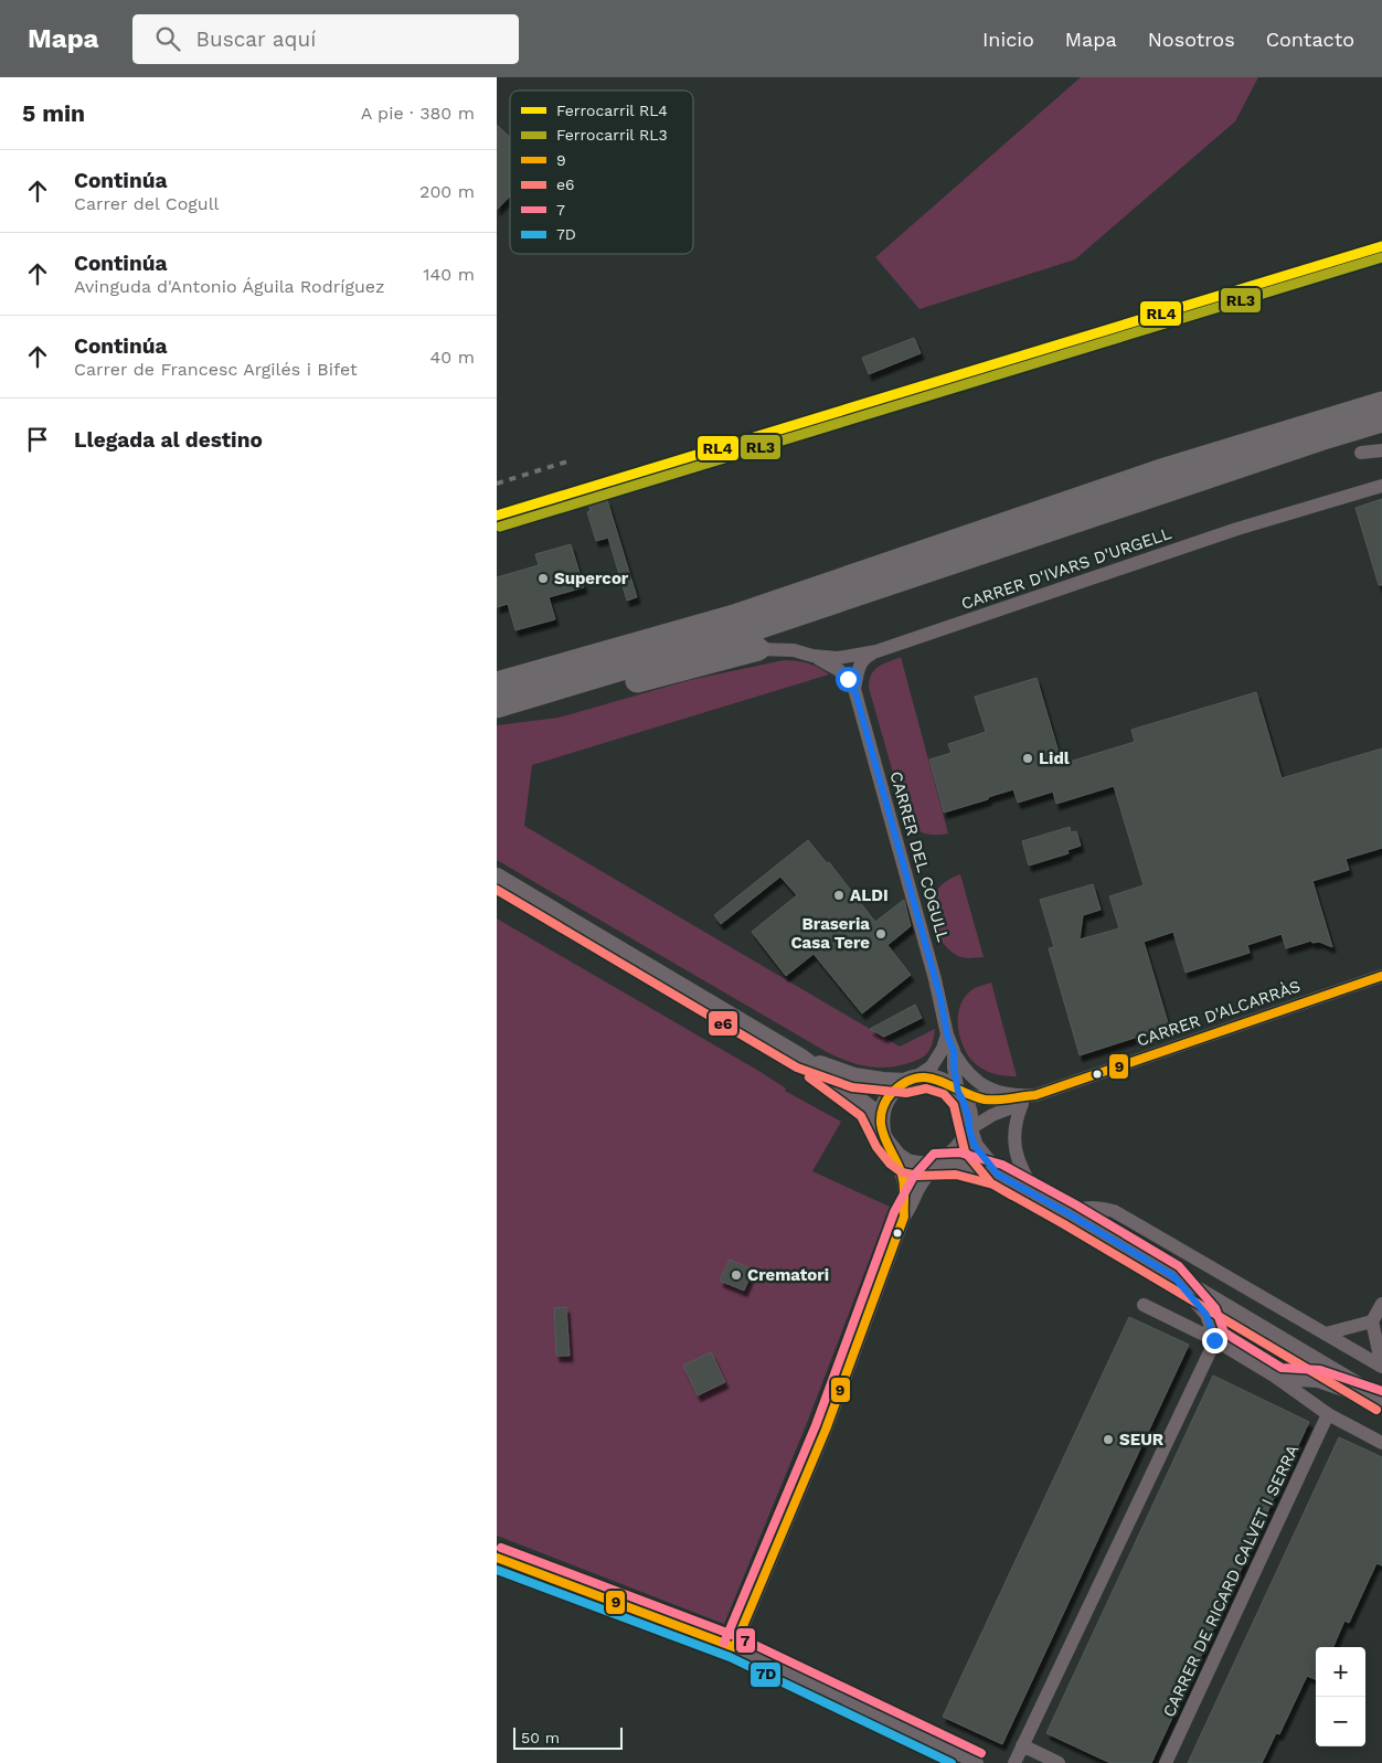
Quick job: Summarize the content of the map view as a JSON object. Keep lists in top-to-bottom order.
{
  "streets": {
    "street": [
      "CARRER D'IVARS D'URGELL",
      "CARRER DEL COGULL",
      "CARRER D'ALCARRÀS",
      "CARRER DE RICARD CALVET I SERRA"
    ]
  },
  "crossings": [
    ["CARRER DEL COGULL", "CARRER D'ALCARRÀS"]
  ],
  "places": [
    "Supercor",
    "Lidl",
    "ALDI",
    "Braseria Casa Tere",
    "Crematori",
    "SEUR"
  ],
  "lines": [
    "rail line RL4",
    "rail line RL3",
    "transit line e6",
    "transit line 9",
    "transit line 7",
    "transit line 7D"
  ],
  "legend": [
    "Ferrocarril RL4",
    "Ferrocarril RL3",
    "9",
    "e6",
    "7",
    "7D"
  ],
  "scale_bar": "50 m",
  "page": {
    "header": "Mapa",
    "search": "Buscar aquí",
    "nav": [
      "Inicio",
      "Mapa",
      "Nosotros",
      "Contacto"
    ],
    "heading": ["5 min", "A pie · 380 m"],
    "list": [
      ["Continúa", "Carrer del Cogull", "200 m"],
      ["Continúa", "Avinguda d'Antonio Águila Rodríguez", "140 m"],
      ["Continúa", "Carrer de Francesc Argilés i Bifet", "40 m"],
      "Llegada al destino"
    ],
    "map_buttons": ["+", "−"],
    "scale": "50 m"
  }
}
